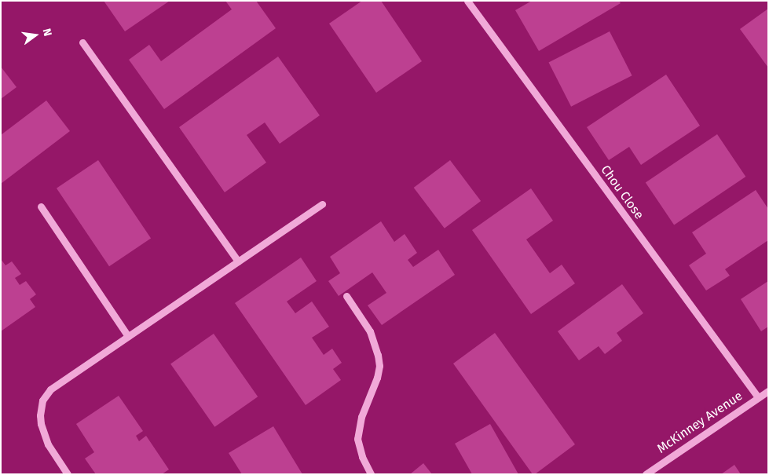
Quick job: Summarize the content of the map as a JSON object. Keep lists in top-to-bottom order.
{
  "streets": {
    "street": ["Chou Close", "McKinney Avenue"]
  },
  "crossings": [
    ["Chou Close", "McKinney Avenue"]
  ],
  "north": "right"
}
